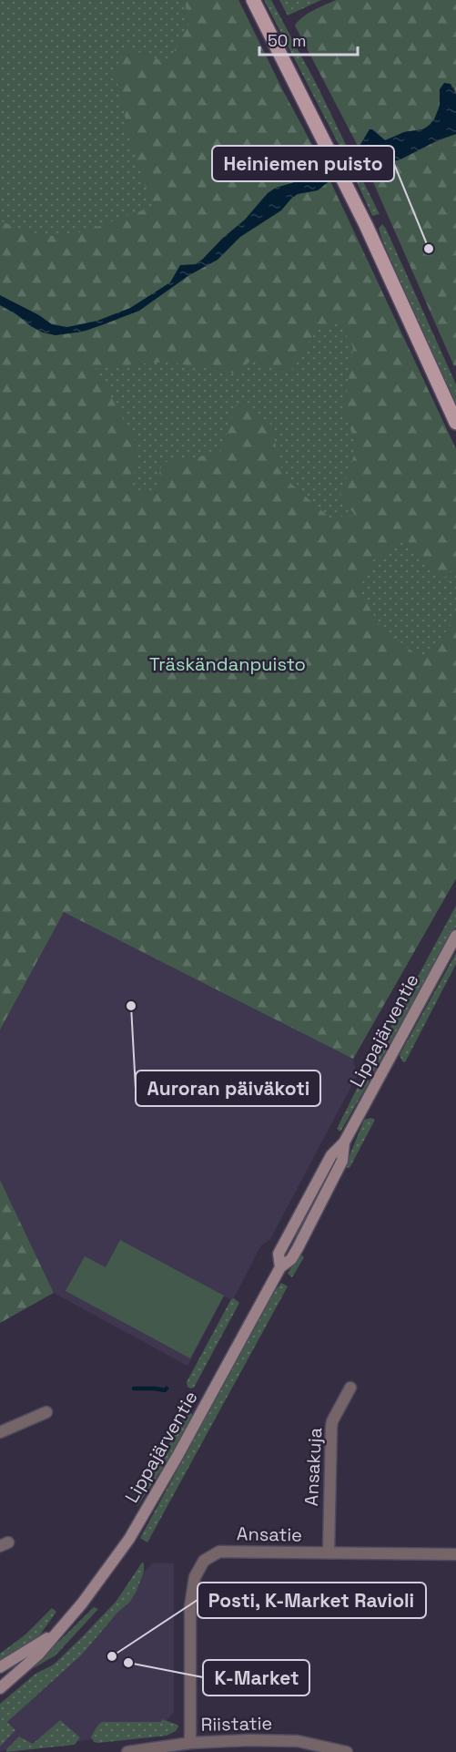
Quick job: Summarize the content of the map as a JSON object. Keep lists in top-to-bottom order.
{
  "streets": {
    "main road": ["Lippajärventie"],
    "street": ["Ansakuja", "Ansatie", "Riistatie"]
  },
  "crossings": [
    ["Ansakuja", "Ansatie"],
    ["Ansatie", "Riistatie"]
  ],
  "parks": ["Träskändanpuisto"],
  "places": [
    "Heiniemen puisto",
    "Auroran päiväkoti",
    "Posti, K-Market Ravioli",
    "K-Market"
  ],
  "scale_bar": "50 m"
}
